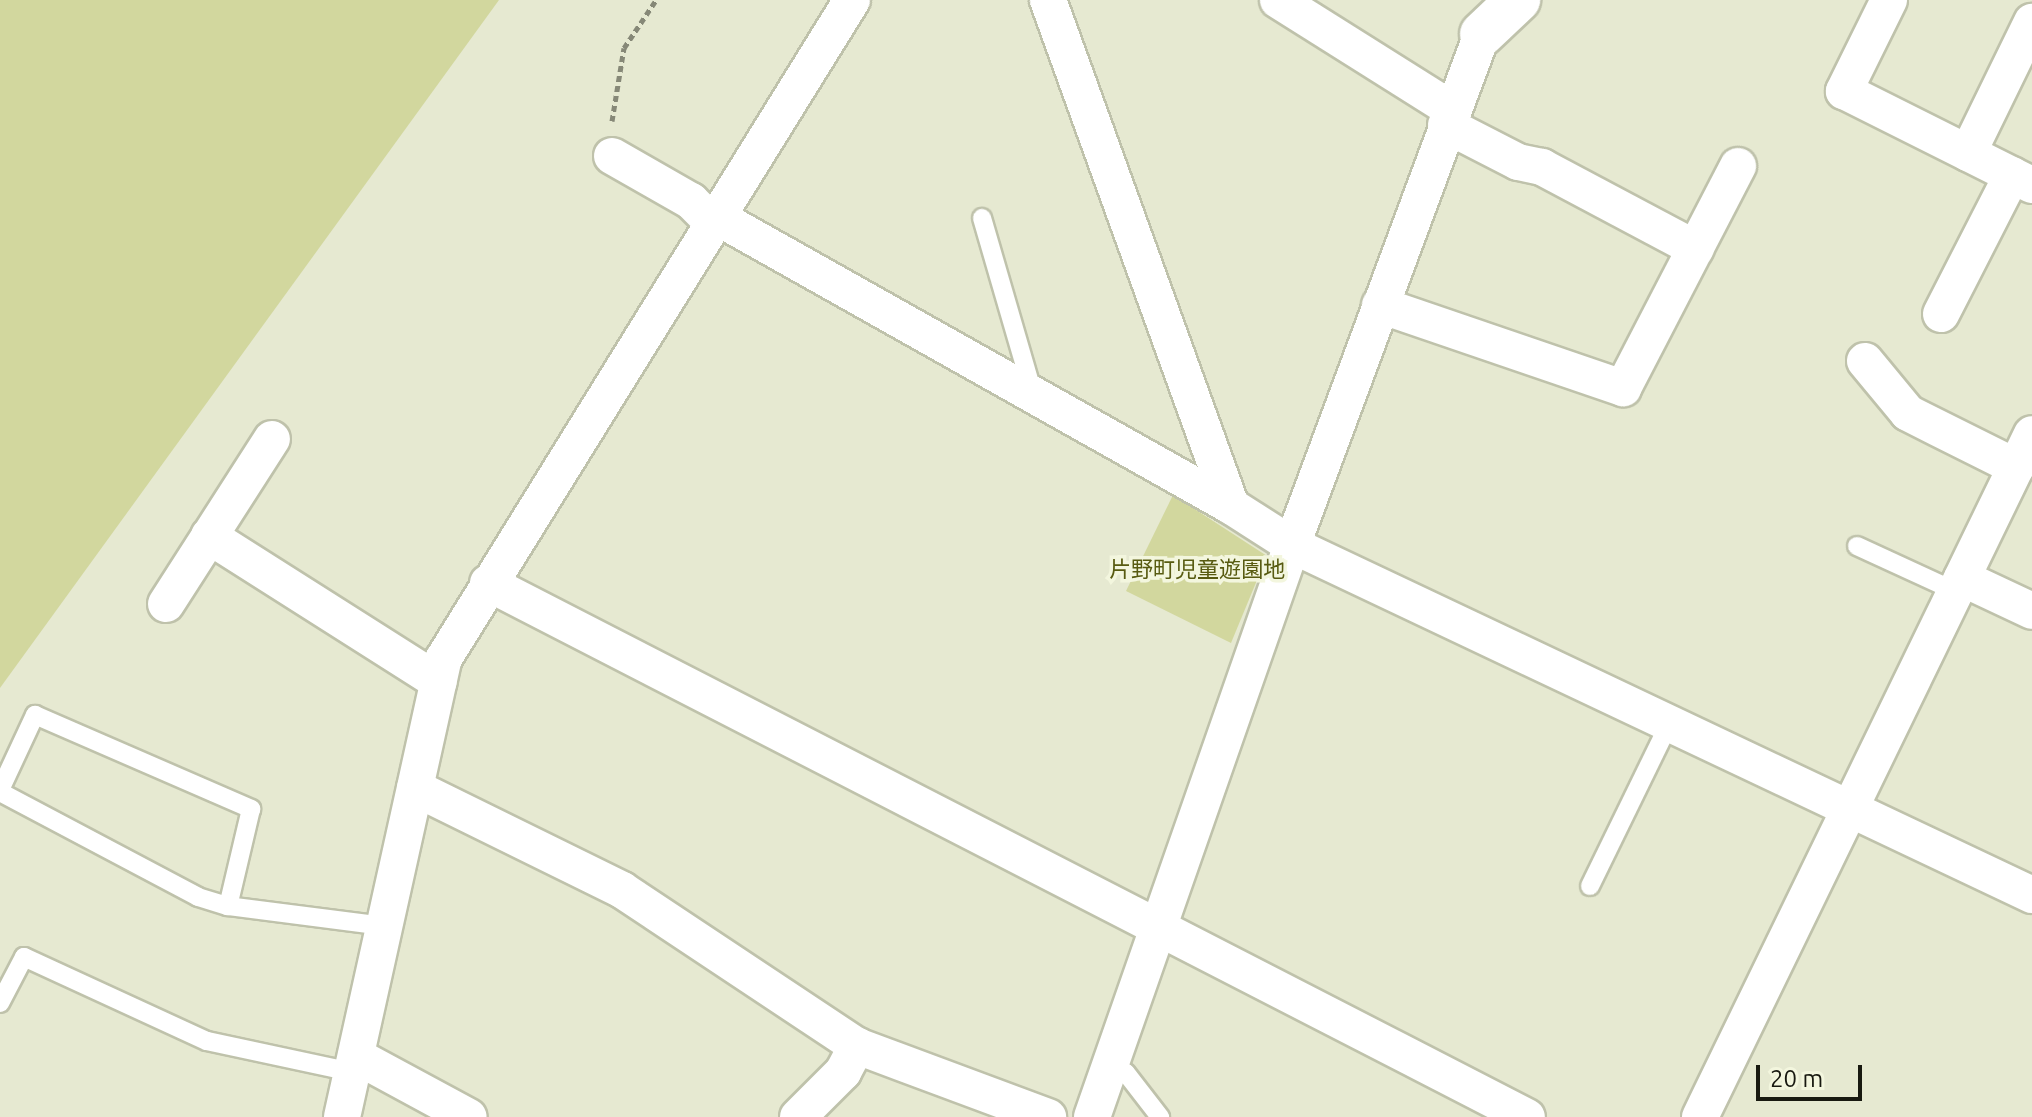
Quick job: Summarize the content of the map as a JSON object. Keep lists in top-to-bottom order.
{
  "parks": ["片野町児童遊園地"],
  "scale_bar": "20 m"
}
